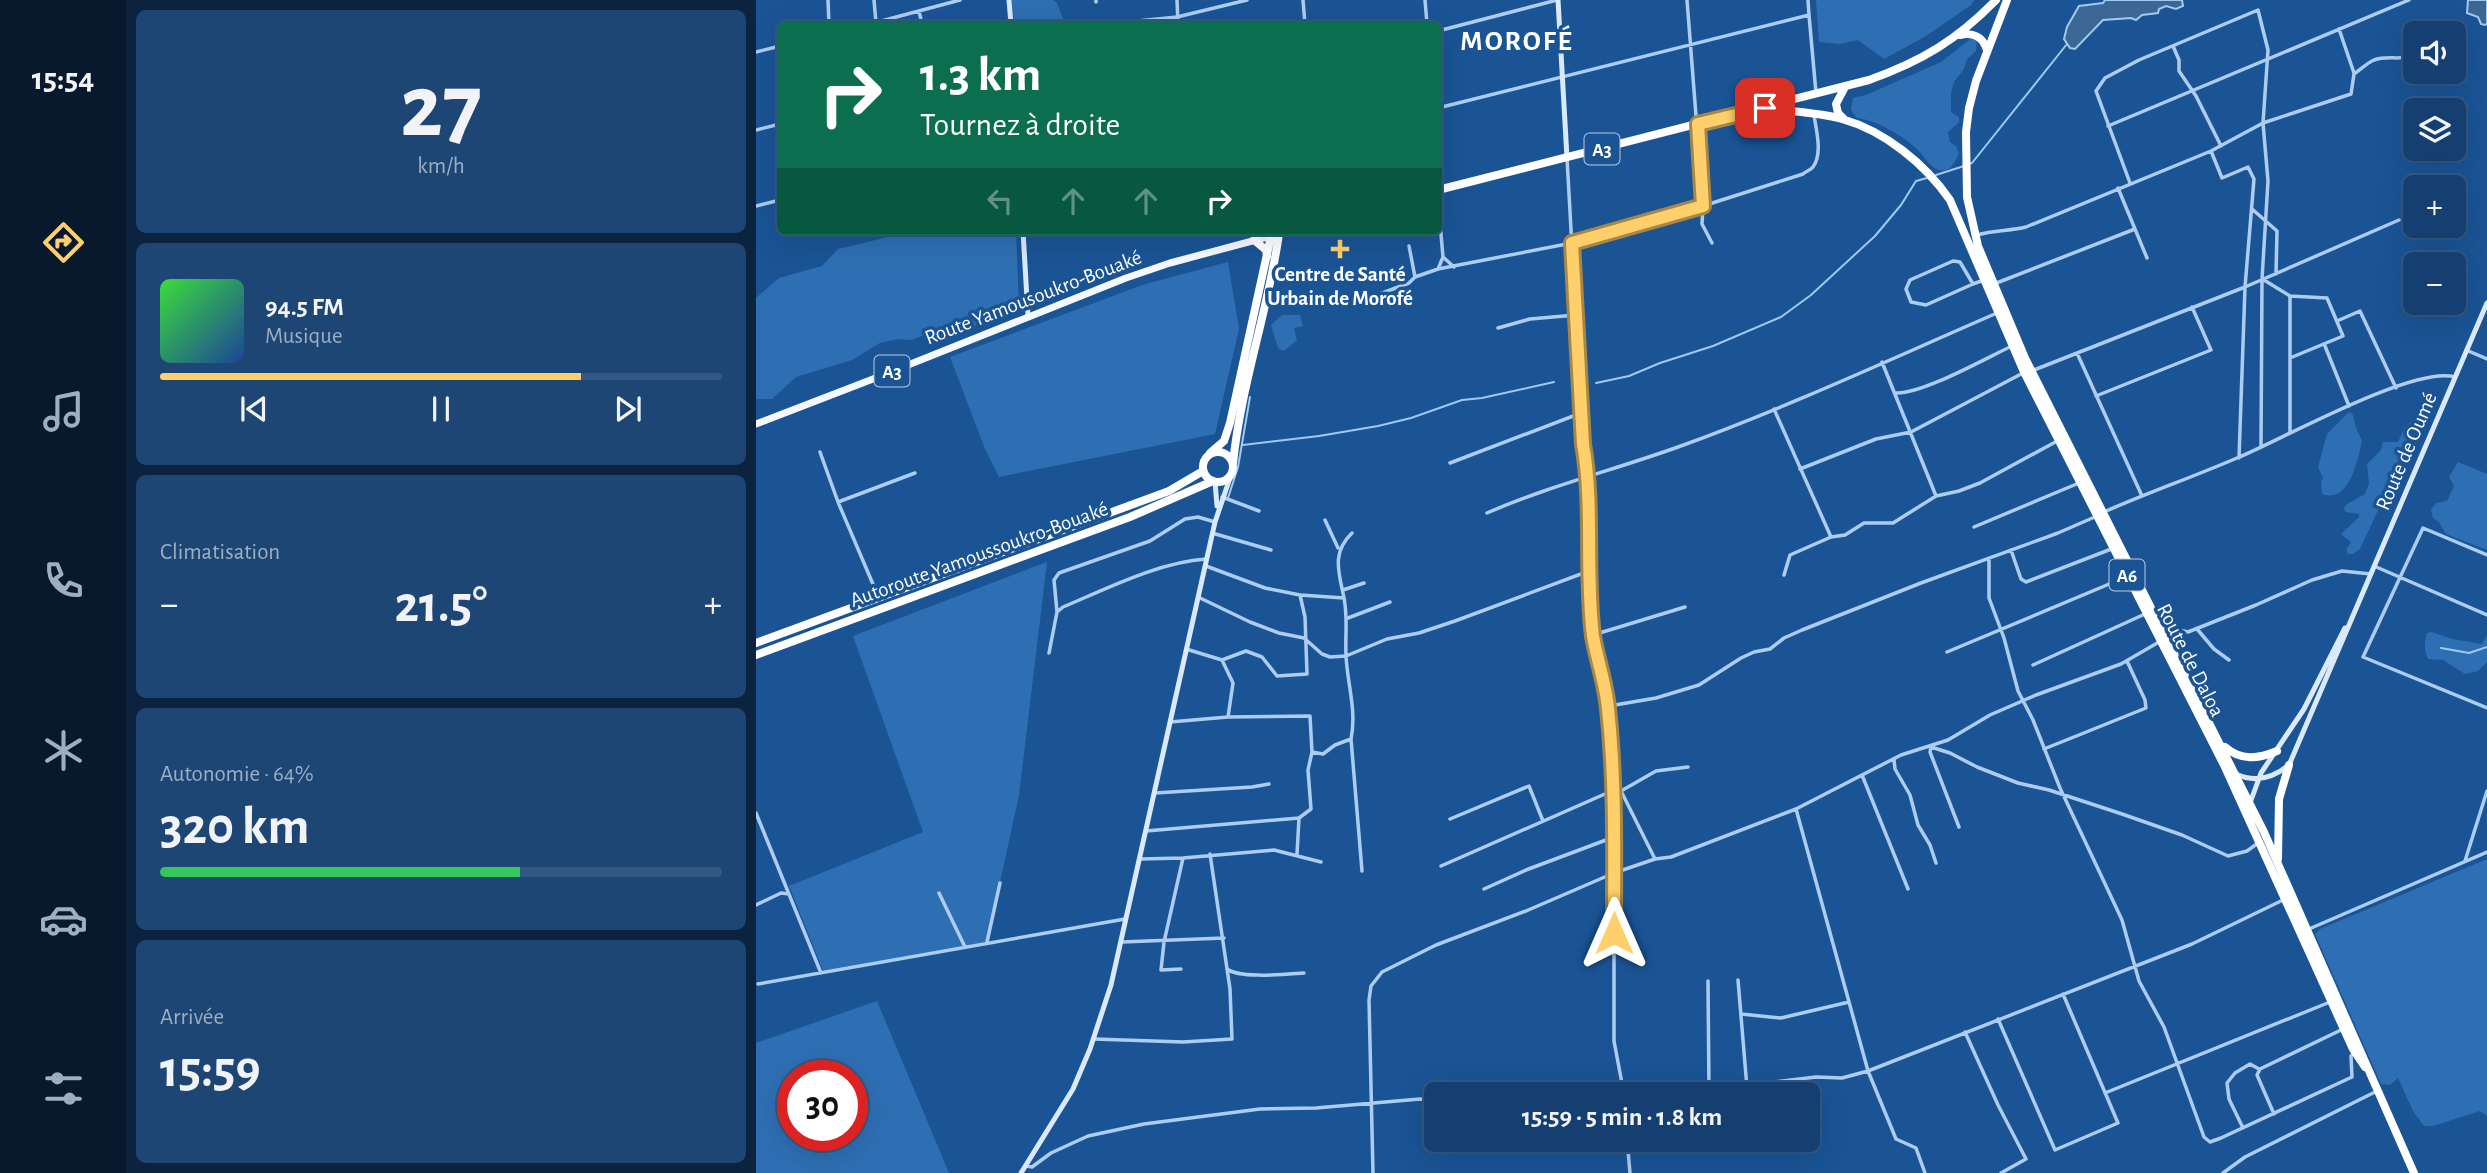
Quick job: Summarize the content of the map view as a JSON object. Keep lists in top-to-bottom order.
{
  "streets": {
    "highway": [
      "A3",
      "Autoroute Yamoussoukro-Bouaké",
      "A6",
      "Route de Daloa"
    ],
    "main road": ["Route Yamousoukro-Bouaké"],
    "street": ["Route de Oumé"]
  },
  "crossings": [
    ["A3", "A6"],
    ["A6", "Route de Daloa"]
  ],
  "districts": ["MOROFÉ"],
  "places": {
    "health": ["Centre de Santé Urbain de Morofé"]
  },
  "page": {
    "tabs": "15:54",
    "tile": [
      ["27", "km/h"],
      "Climatisation",
      ["Autonomie · 64%", "320 km"],
      ["Arrivée", "15:59"]
    ],
    "map_buttons": ["+", "−"],
    "turn": ["1.3 km", "Tournez à droite"],
    "song": ["94.5 FM", "Musique"],
    "heat": ["−", "21.5°", "+"],
    "limit": "30",
    "trip": "15:59 · 5 min · 1.8 km"
  }
}
